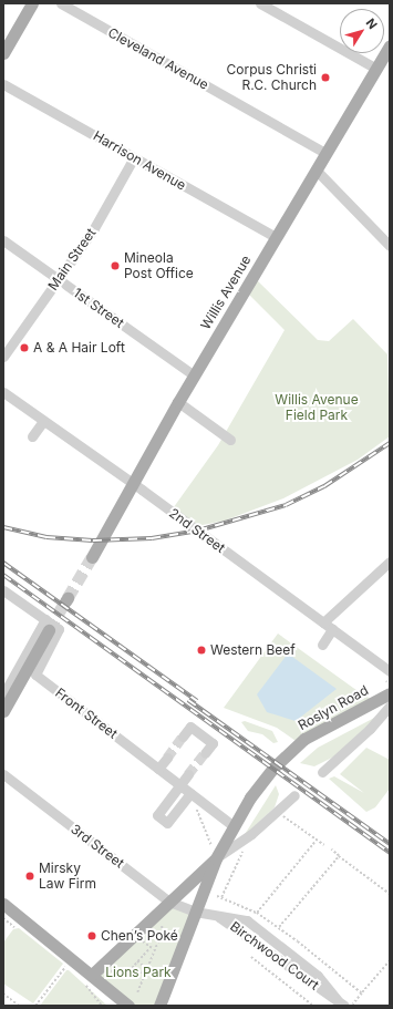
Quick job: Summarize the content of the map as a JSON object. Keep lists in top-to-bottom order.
{
  "streets": {
    "main road": ["Willis Avenue", "Roslyn Road"],
    "street": [
      "Cleveland Avenue",
      "Harrison Avenue",
      "Main Street",
      "1st Street",
      "2nd Street",
      "Front Street",
      "3rd Street",
      "Birchwood Court"
    ]
  },
  "crossings": [
    ["Cleveland Avenue", "Willis Avenue"],
    ["Harrison Avenue", "Main Street"],
    ["Harrison Avenue", "Willis Avenue"],
    ["Main Street", "1st Street"],
    ["Willis Avenue", "1st Street"],
    ["Willis Avenue", "2nd Street"],
    ["Roslyn Road", "Front Street"],
    ["Roslyn Road", "3rd Street"],
    ["Roslyn Road", "Birchwood Court"],
    ["3rd Street", "Birchwood Court"]
  ],
  "parks": ["Willis Avenue Field Park", "Lions Park"],
  "places": [
    "Corpus Christi R.C. Church",
    "Mineola Post Office",
    "A & A Hair Loft",
    "Western Beef",
    "Mirsky Law Firm",
    "Chen’s Poké"
  ],
  "north": "top right"
}
